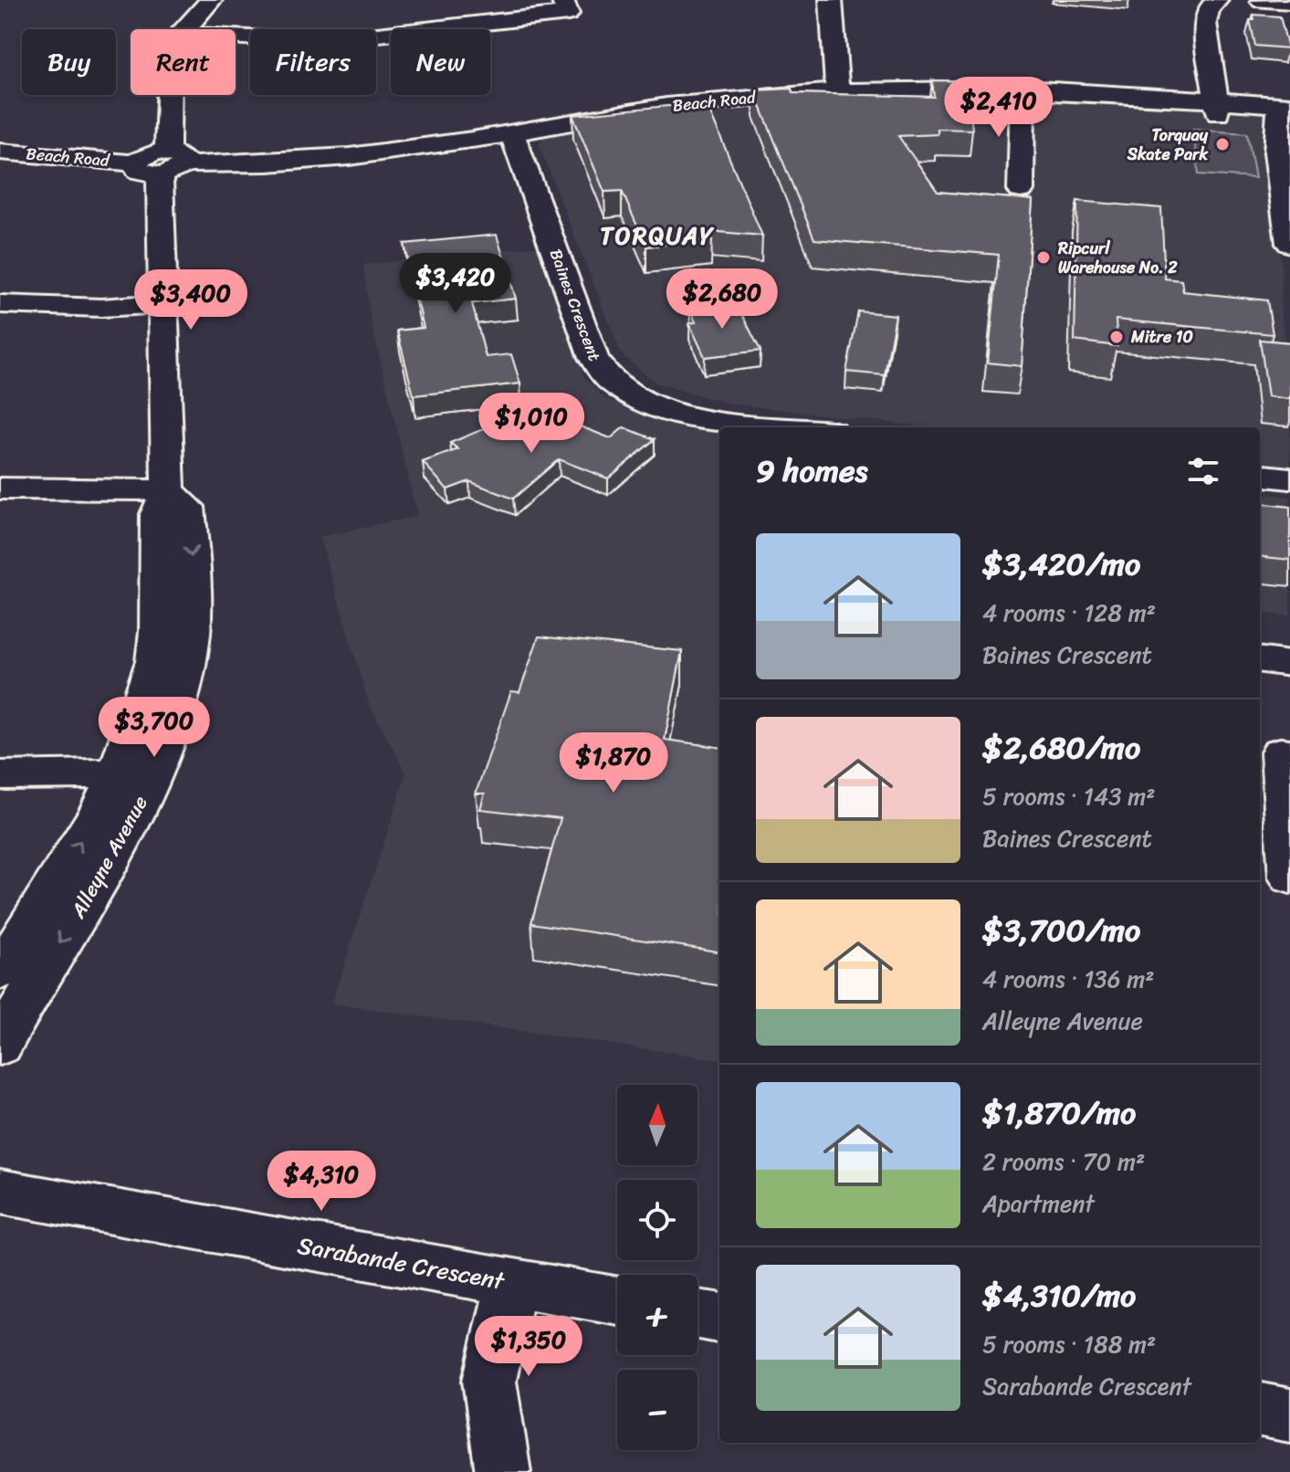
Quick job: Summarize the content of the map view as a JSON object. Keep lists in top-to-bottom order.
{
  "streets": {
    "street": [
      "Beach Road",
      "Baines Crescent",
      "Alleyne Avenue",
      "Sarabande Crescent"
    ]
  },
  "crossings": [
    ["Beach Road", "Baines Crescent"],
    ["Beach Road", "Alleyne Avenue"]
  ],
  "districts": ["TORQUAY"],
  "places": ["Torquay Skate Park", "Ripcurl Warehouse No. 2", "Mitre 10"],
  "north": "top",
  "page": {
    "chip": [
      "Buy",
      "Rent",
      "Filters",
      "New"
    ],
    "price": [
      "$2,410",
      "$3,420",
      "$2,680",
      "$3,400",
      "$1,010",
      "$3,700",
      "$1,870",
      "$4,310",
      "$1,350"
    ],
    "heading": "9 homes",
    "list": [
      {
        "name": "$3,420/mo",
        "note": "4 rooms · 128 m² · Baines Crescent"
      },
      {
        "name": "$2,680/mo",
        "note": "5 rooms · 143 m² · Baines Crescent"
      },
      {
        "name": "$3,700/mo",
        "note": "4 rooms · 136 m² · Alleyne Avenue"
      },
      {
        "name": "$1,870/mo",
        "note": "2 rooms · 70 m² · Apartment"
      },
      {
        "name": "$4,310/mo",
        "note": "5 rooms · 188 m² · Sarabande Crescent"
      }
    ],
    "map_buttons": ["+", "−"]
  }
}
